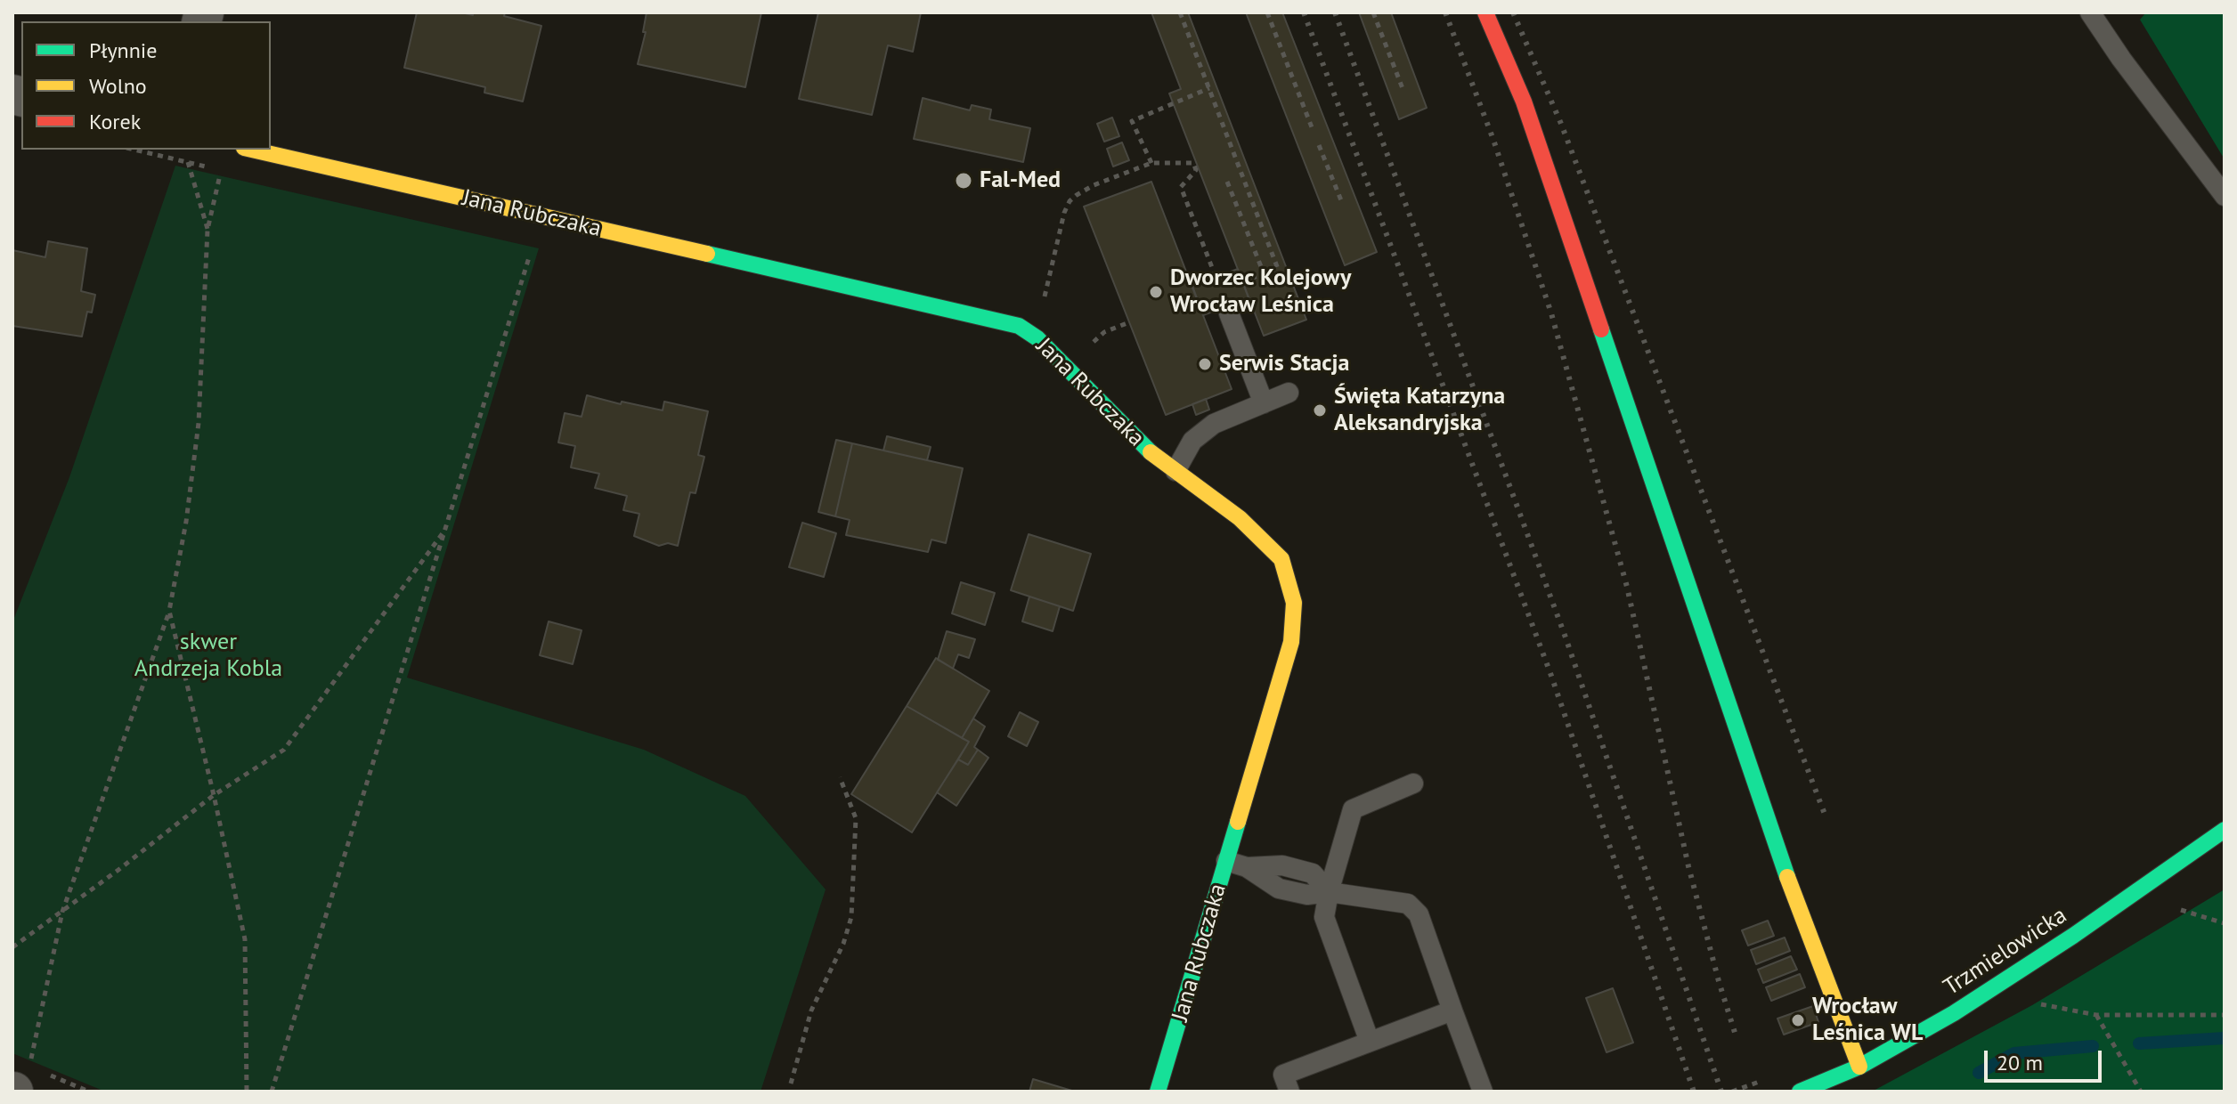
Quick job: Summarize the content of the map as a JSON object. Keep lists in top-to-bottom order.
{
  "streets": {
    "street": ["Jana Rubczaka", "Trzmielowicka"]
  },
  "parks": ["skwer Andrzeja Kobla"],
  "places": [
    "Fal-Med",
    "Dworzec Kolejowy Wrocław Leśnica",
    "Serwis Stacja",
    "Święta Katarzyna Aleksandryjska",
    "Wrocław Leśnica WL"
  ],
  "legend": ["Płynnie", "Wolno", "Korek"],
  "scale_bar": "20 m"
}
